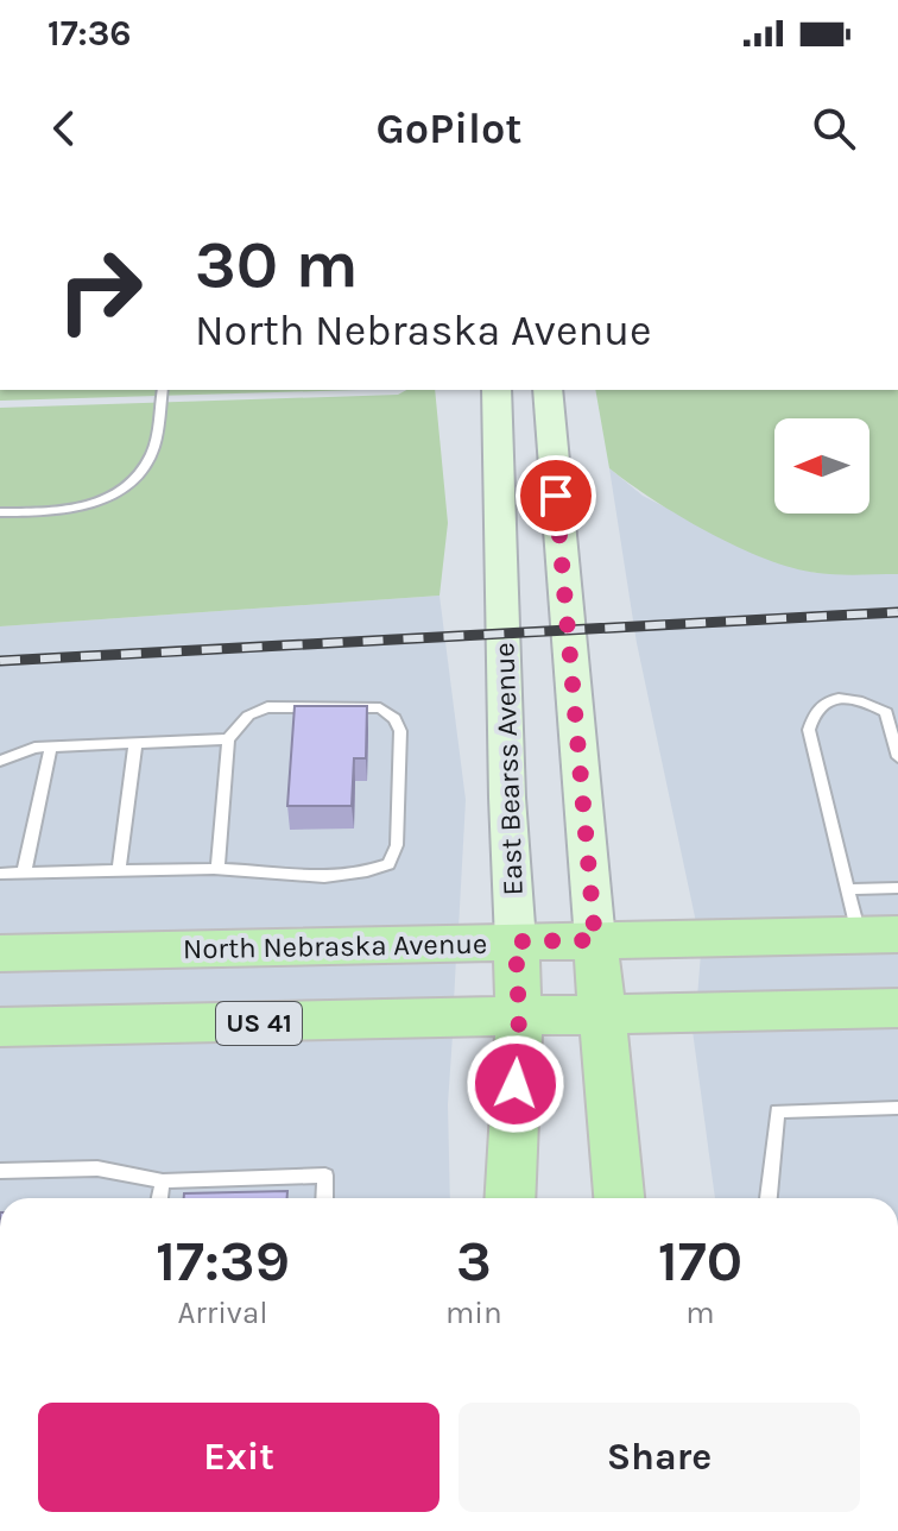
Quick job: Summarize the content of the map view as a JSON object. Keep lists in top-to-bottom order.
{
  "streets": {
    "main road": ["East Bearss Avenue", "North Nebraska Avenue", "US 41"]
  },
  "crossings": [
    ["East Bearss Avenue", "North Nebraska Avenue"],
    ["East Bearss Avenue", "US 41"]
  ],
  "north": "left",
  "page": {
    "status": "17:36",
    "header": "GoPilot",
    "turn": ["30 m", "North Nebraska Avenue"],
    "eta": [
      "17:39",
      "Arrival",
      "3",
      "min",
      "170",
      "m"
    ],
    "buttons": ["Exit", "Share"]
  }
}
